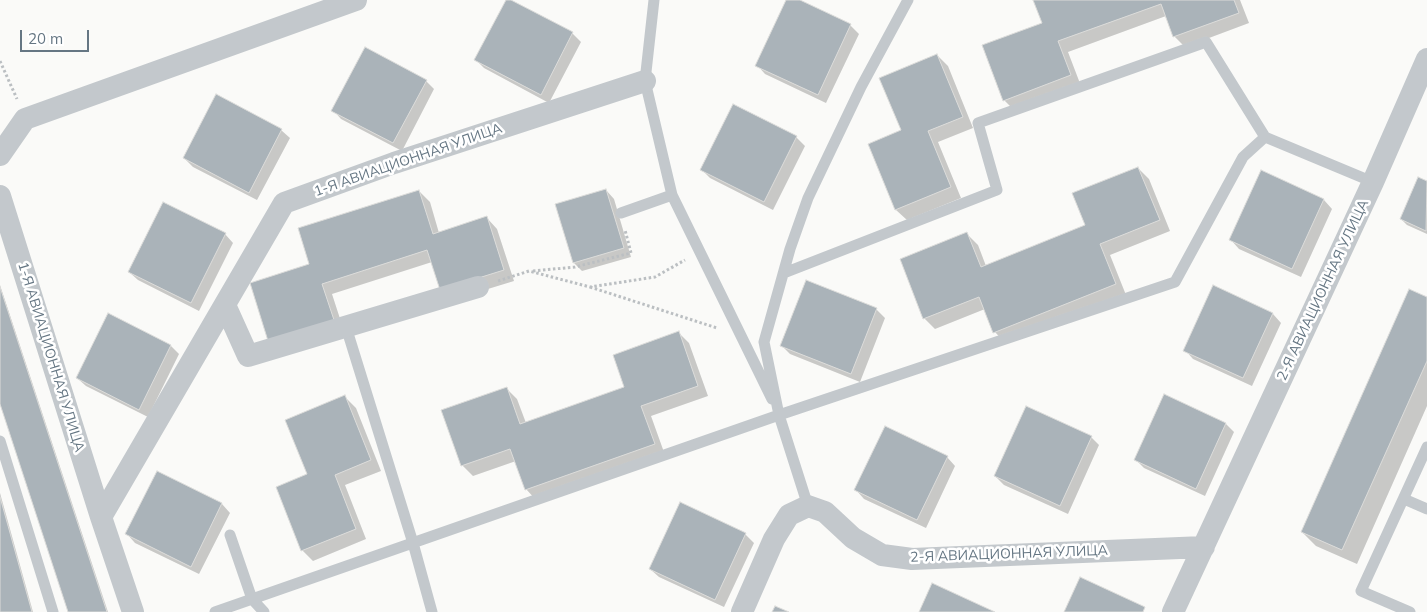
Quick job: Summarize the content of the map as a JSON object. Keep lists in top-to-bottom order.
{
  "streets": {
    "street": ["1-Я АВИАЦИОННАЯ УЛИЦА", "2-Я АВИАЦИОННАЯ УЛИЦА"]
  },
  "scale_bar": "20 m"
}
